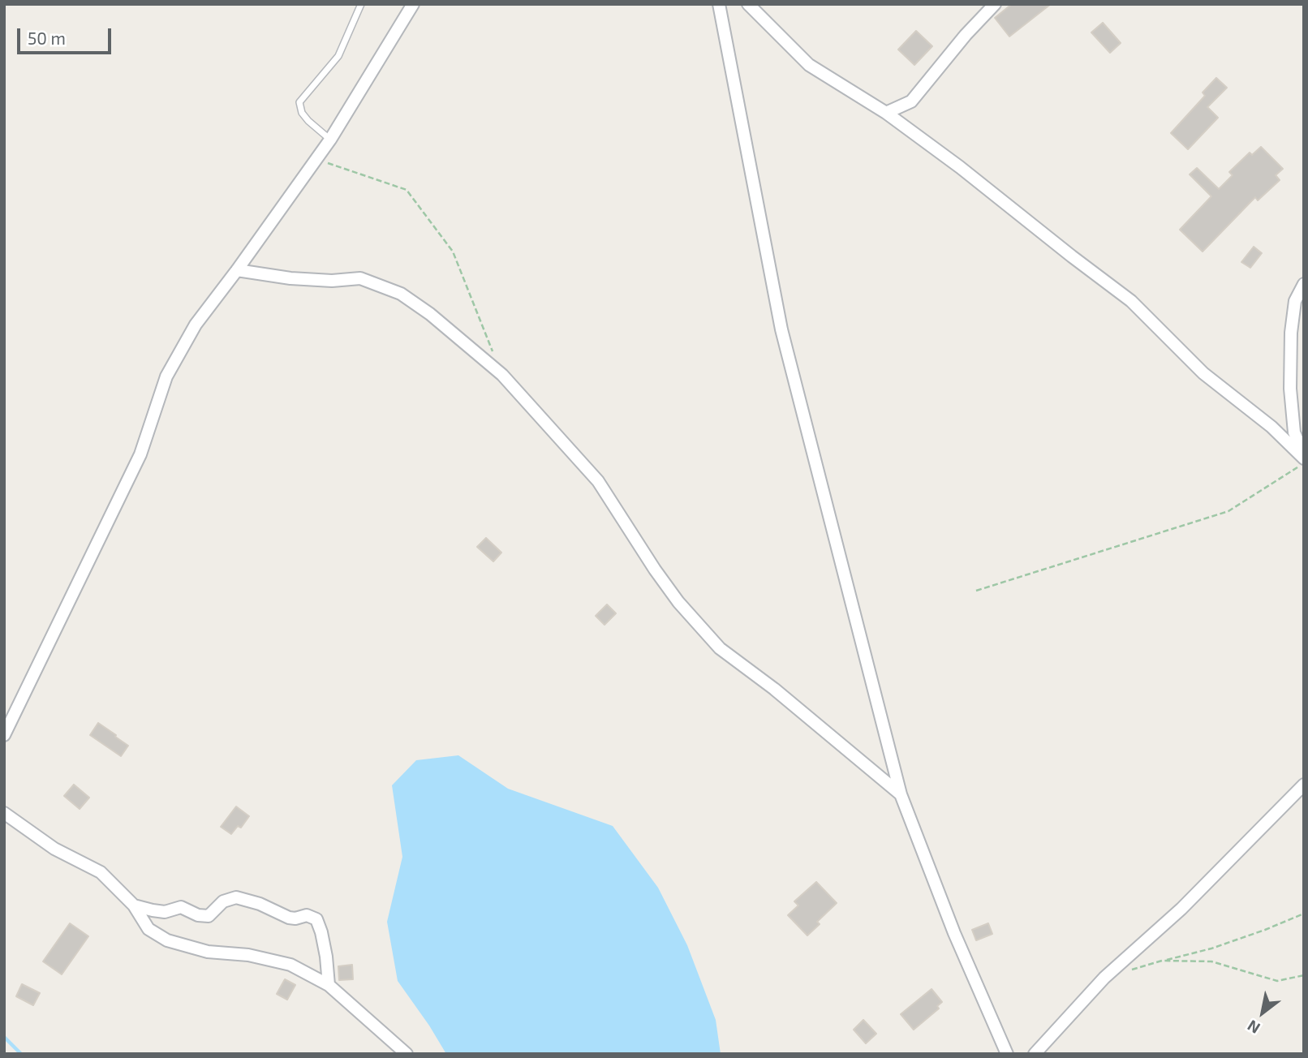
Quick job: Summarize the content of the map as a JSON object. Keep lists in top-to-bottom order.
{
  "scale_bar": "50 m",
  "north": "bottom left"
}
